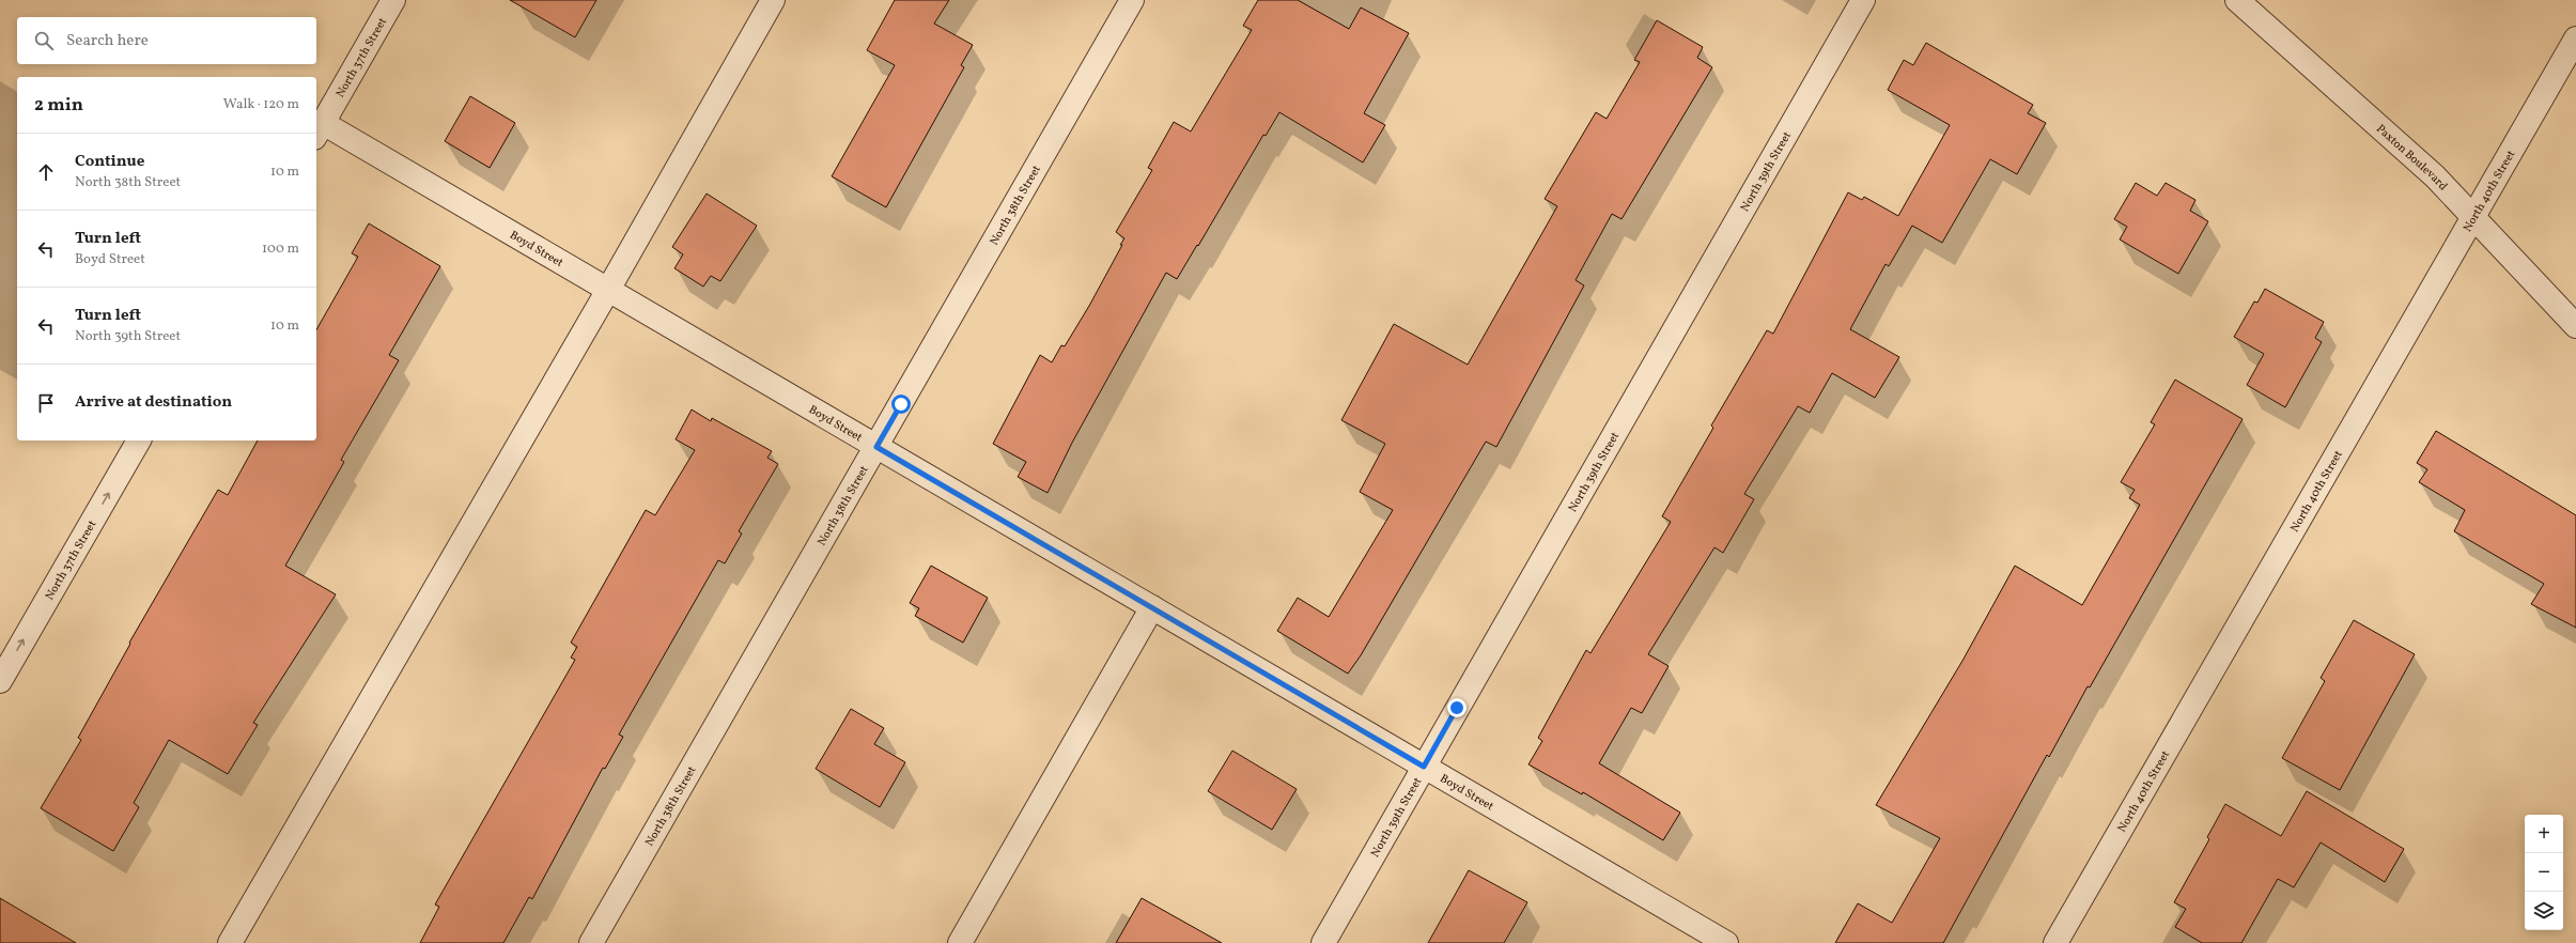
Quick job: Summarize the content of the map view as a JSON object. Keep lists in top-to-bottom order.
{
  "streets": {
    "street": [
      "North 37th Street",
      "Paxton Boulevard",
      "North 39th Street",
      "North 40th Street",
      "North 38th Street",
      "Boyd Street"
    ]
  },
  "crossings": [
    ["North 37th Street", "Boyd Street"],
    ["Paxton Boulevard", "North 40th Street"],
    ["North 39th Street", "Boyd Street"],
    ["North 38th Street", "Boyd Street"]
  ],
  "one_way": ["North 37th Street"],
  "page": {
    "search": "Search here",
    "heading": ["2 min", "Walk · 120 m"],
    "list": [
      ["Continue", "North 38th Street", "10 m"],
      ["Turn left", "Boyd Street", "100 m"],
      ["Turn left", "North 39th Street", "10 m"],
      "Arrive at destination"
    ],
    "map_buttons": ["+", "−"]
  }
}
